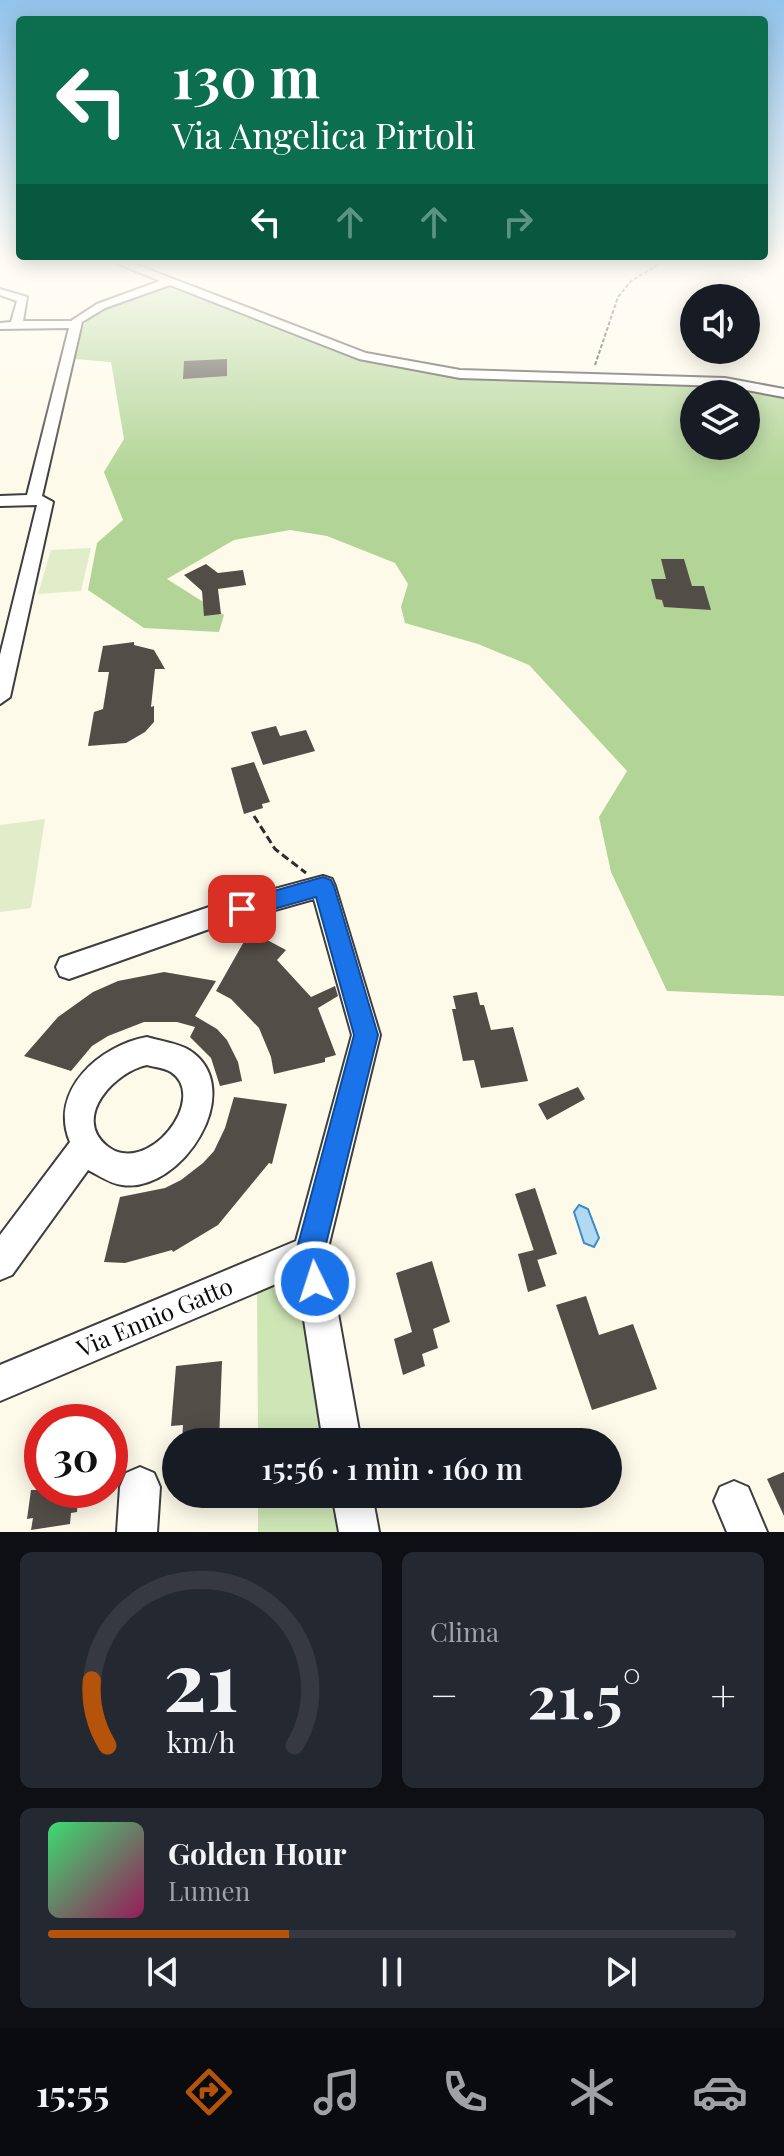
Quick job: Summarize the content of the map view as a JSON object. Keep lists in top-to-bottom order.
{
  "streets": {
    "street": ["Via Ennio Gatto"]
  },
  "page": {
    "turn": ["130 m", "Via Angelica Pirtoli"],
    "limit": "30",
    "trip": "15:56 · 1 min · 160 m",
    "tile": "Clima",
    "heat": ["−", "21.5°", "+"],
    "song": ["Golden Hour", "Lumen"],
    "tabs": "15:55",
    "gauge": ["21", "km/h"]
  }
}
